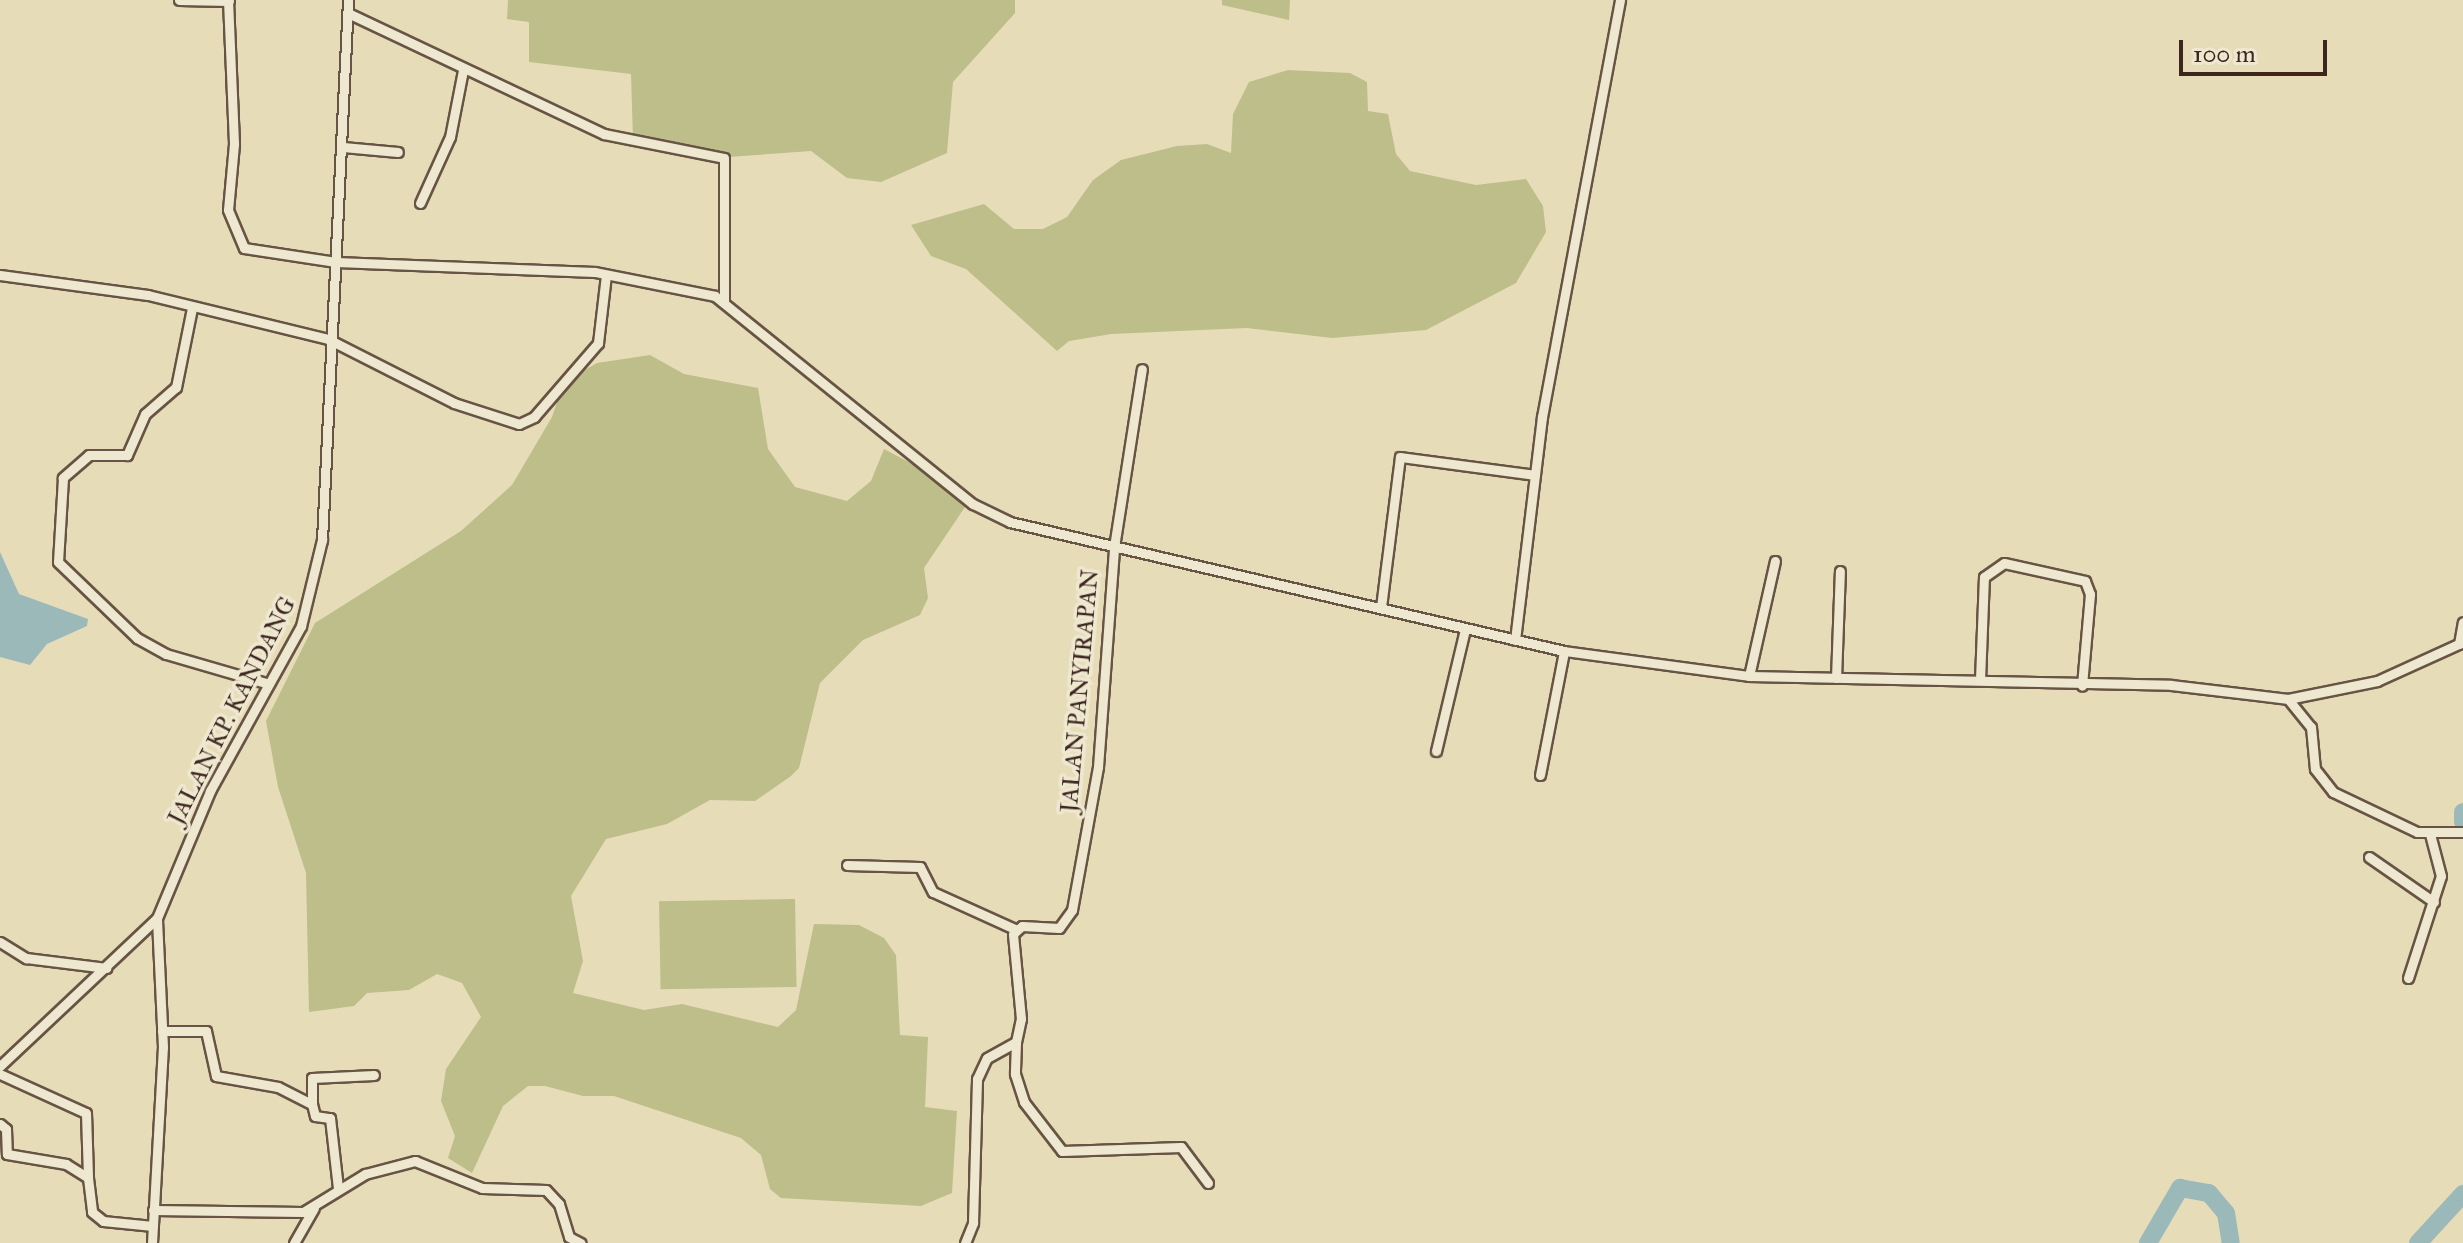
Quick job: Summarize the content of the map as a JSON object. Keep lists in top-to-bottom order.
{
  "streets": {
    "street": ["JALAN PANYIRAPAN", "JALAN KP. KANDANG"]
  },
  "scale_bar": "100 m"
}
